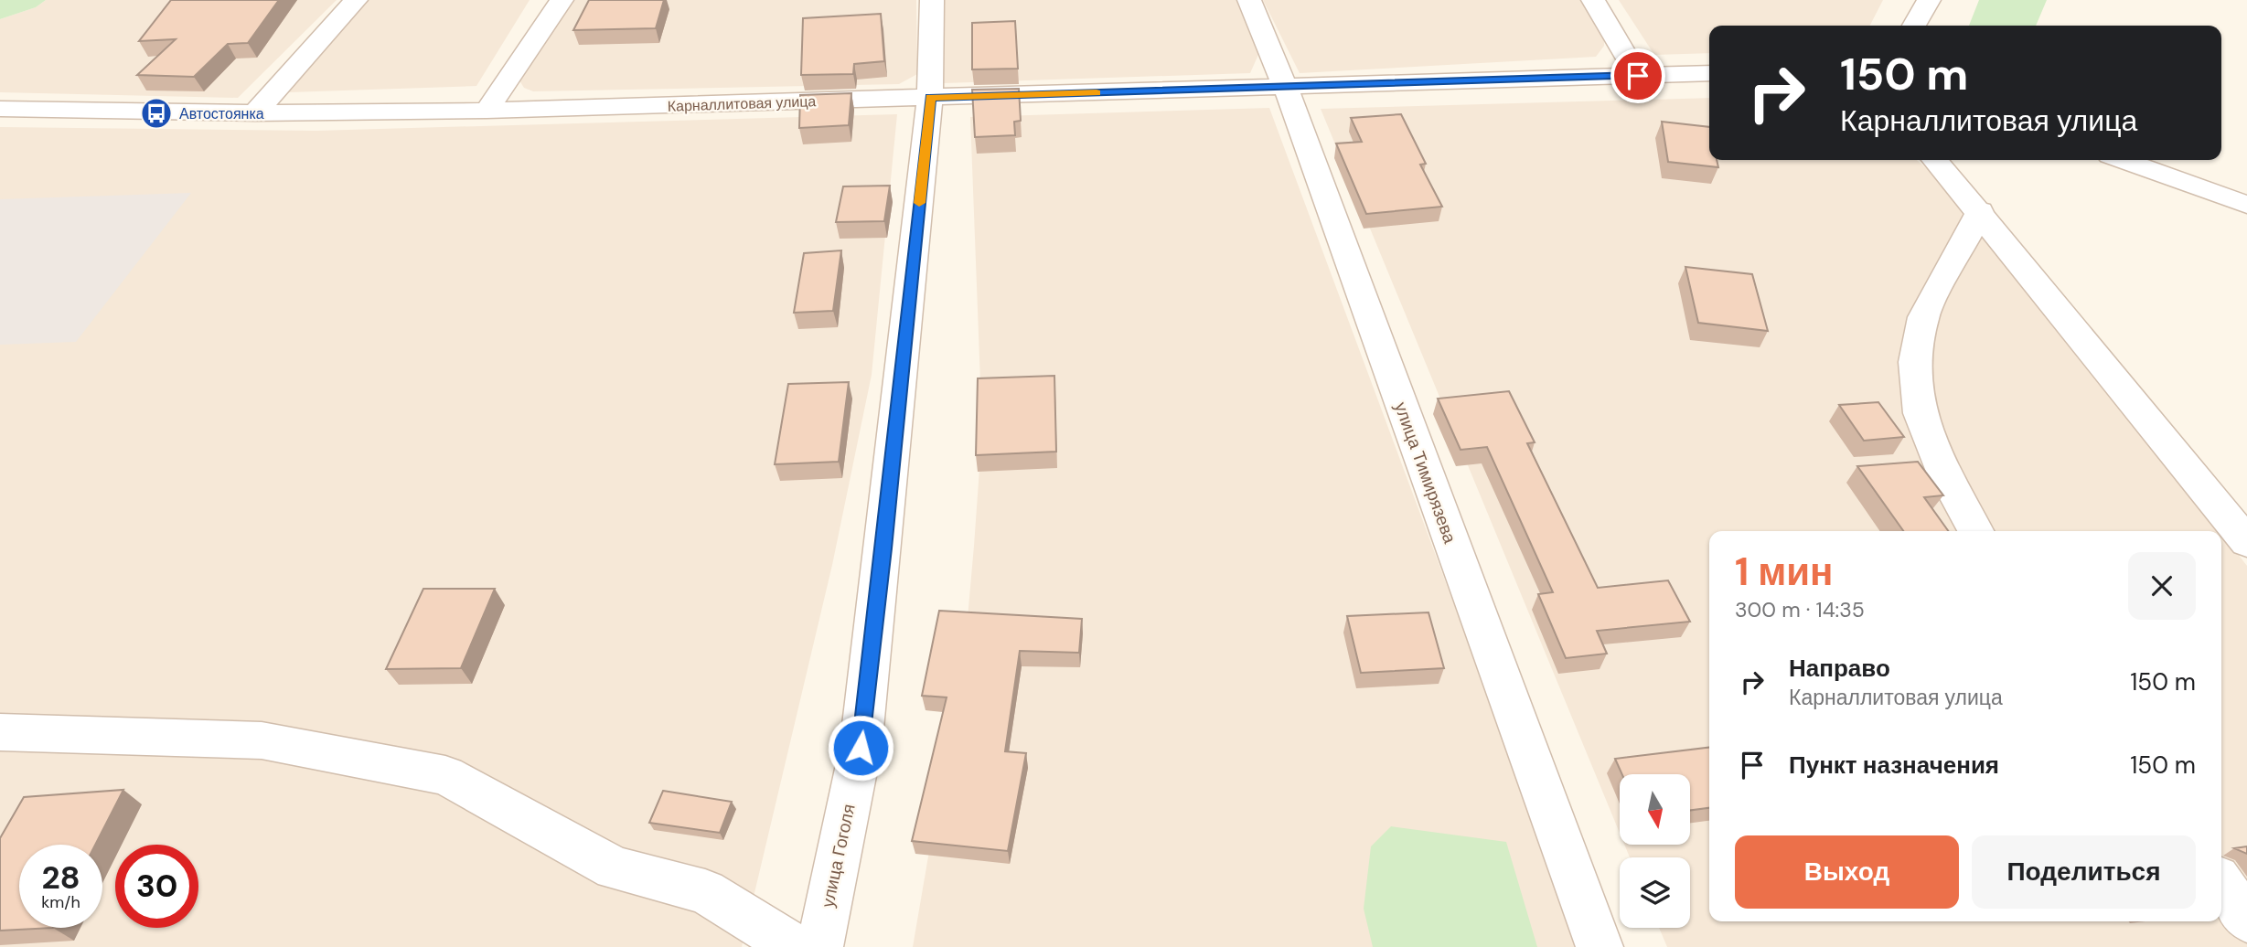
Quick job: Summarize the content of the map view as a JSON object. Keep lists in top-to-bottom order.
{
  "streets": {
    "street": ["Карналлитовая улица", "улица Тимирязева", "улица Гоголя"]
  },
  "crossings": [
    ["Карналлитовая улица", "улица Тимирязева"],
    ["Карналлитовая улица", "улица Гоголя"]
  ],
  "places": {
    "bus stop": ["Автостоянка"]
  },
  "north": "bottom",
  "page": {
    "turn": ["150 m", "Карналлитовая улица"],
    "heading": ["1 мин", "300 m · 14:35"],
    "list": [
      {
        "name": "Направо",
        "note": "Карналлитовая улица",
        "value": "150 m"
      },
      {
        "name": "Пункт назначения",
        "value": "150 m"
      }
    ],
    "buttons": ["Выход", "Поделиться"],
    "speed": "28 km/h",
    "limit": "30"
  }
}
